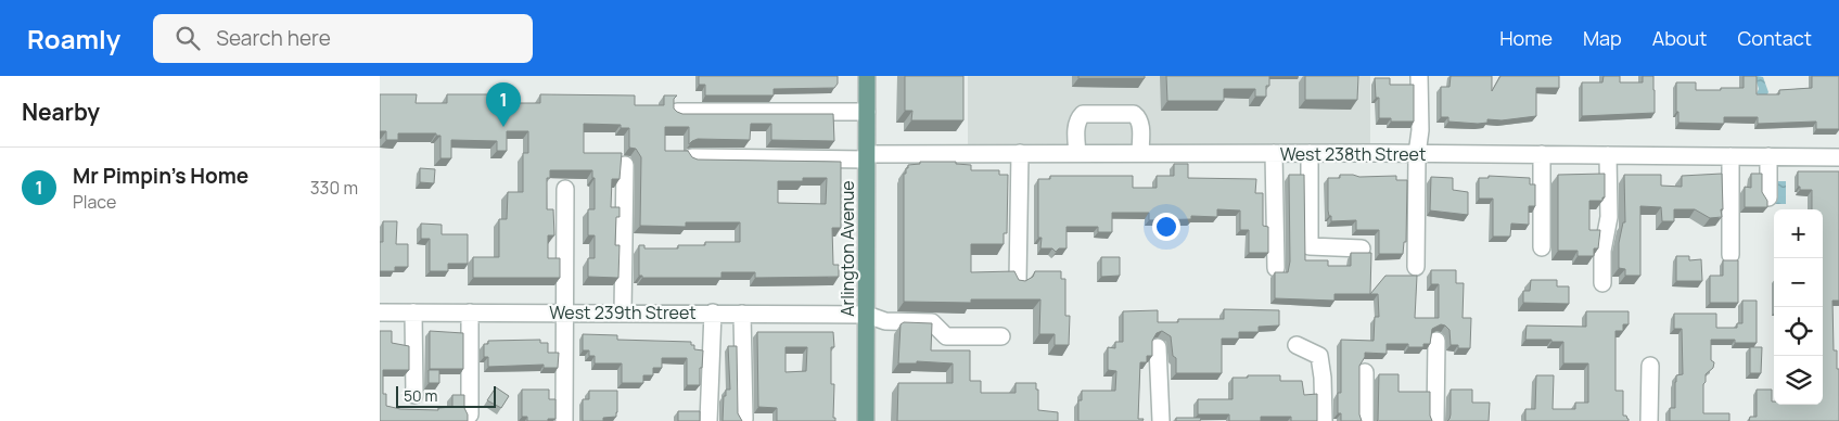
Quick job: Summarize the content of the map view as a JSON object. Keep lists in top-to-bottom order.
{
  "streets": {
    "main road": ["Arlington Avenue"],
    "street": ["West 238th Street", "West 239th Street"]
  },
  "crossings": [
    ["West 238th Street", "Arlington Avenue"],
    ["Arlington Avenue", "West 239th Street"]
  ],
  "scale_bar": "50 m",
  "page": {
    "header": "Roamly",
    "search": "Search here",
    "nav": [
      "Home",
      "Map",
      "About",
      "Contact"
    ],
    "heading": "Nearby",
    "pins": "1",
    "list": [
      {
        "mark": "1",
        "name": "Mr Pimpin's Home",
        "note": "Place",
        "value": "330 m"
      }
    ],
    "map_buttons": ["+", "−"],
    "scale": "50 m"
  }
}
